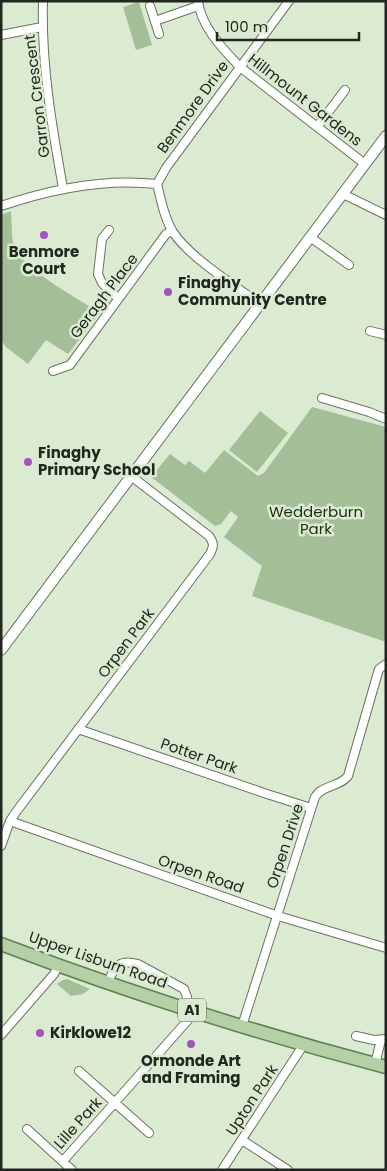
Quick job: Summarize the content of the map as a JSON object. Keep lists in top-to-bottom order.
{
  "streets": {
    "main road": ["Upper Lisburn Road", "A1"],
    "street": [
      "Garron Crescent",
      "Hillmount Gardens",
      "Benmore Drive",
      "Geragh Place",
      "Orpen Park",
      "Potter Park",
      "Orpen Drive",
      "Orpen Road",
      "Upton Park",
      "Lille Park"
    ]
  },
  "crossings": [
    ["Hillmount Gardens", "Benmore Drive"],
    ["Orpen Park", "Potter Park"],
    ["Orpen Park", "Orpen Road"],
    ["Potter Park", "Orpen Drive"],
    ["Orpen Drive", "Orpen Road"],
    ["Orpen Drive", "Upper Lisburn Road"],
    ["Upper Lisburn Road", "Upton Park"]
  ],
  "parks": ["Wedderburn Park"],
  "places": [
    "Benmore Court",
    "Finaghy Community Centre",
    "Finaghy Primary School",
    "Kirklowe12",
    "Ormonde Art and Framing"
  ],
  "scale_bar": "100 m"
}
